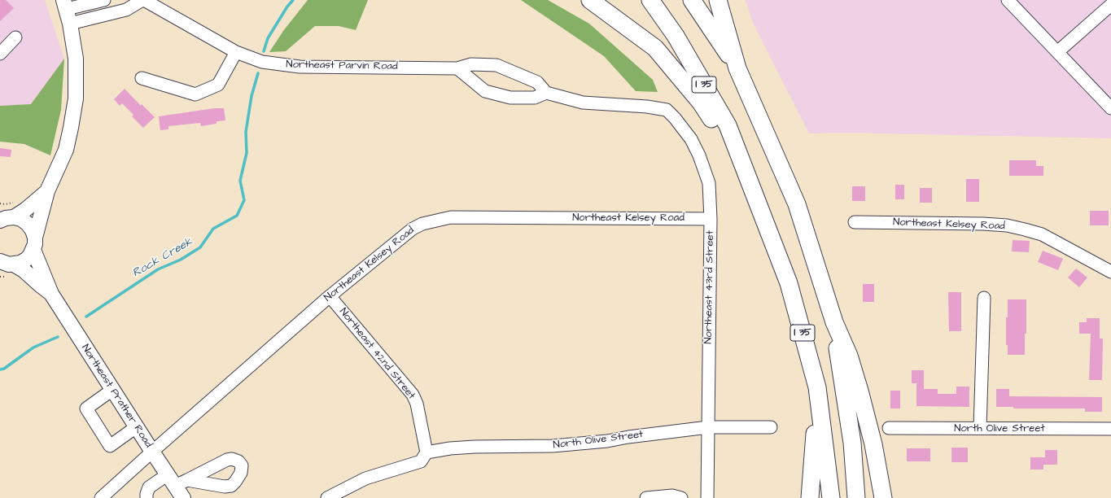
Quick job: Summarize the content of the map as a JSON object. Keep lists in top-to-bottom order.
{
  "streets": {
    "highway": ["I 35"],
    "main road": ["Northeast Prather Road"],
    "street": [
      "Northeast Parvin Road",
      "Northeast Kelsey Road",
      "Northeast 43rd Street",
      "Northeast 42nd Street",
      "North Olive Street"
    ]
  },
  "crossings": [
    ["Northeast Parvin Road", "Northeast 43rd Street"],
    ["Northeast Kelsey Road", "Northeast 43rd Street"],
    ["Northeast Kelsey Road", "Northeast 42nd Street"],
    ["Northeast Kelsey Road", "Northeast Prather Road"],
    ["Northeast 43rd Street", "North Olive Street"],
    ["Northeast 42nd Street", "North Olive Street"]
  ],
  "water": ["Rock Creek"]
}
